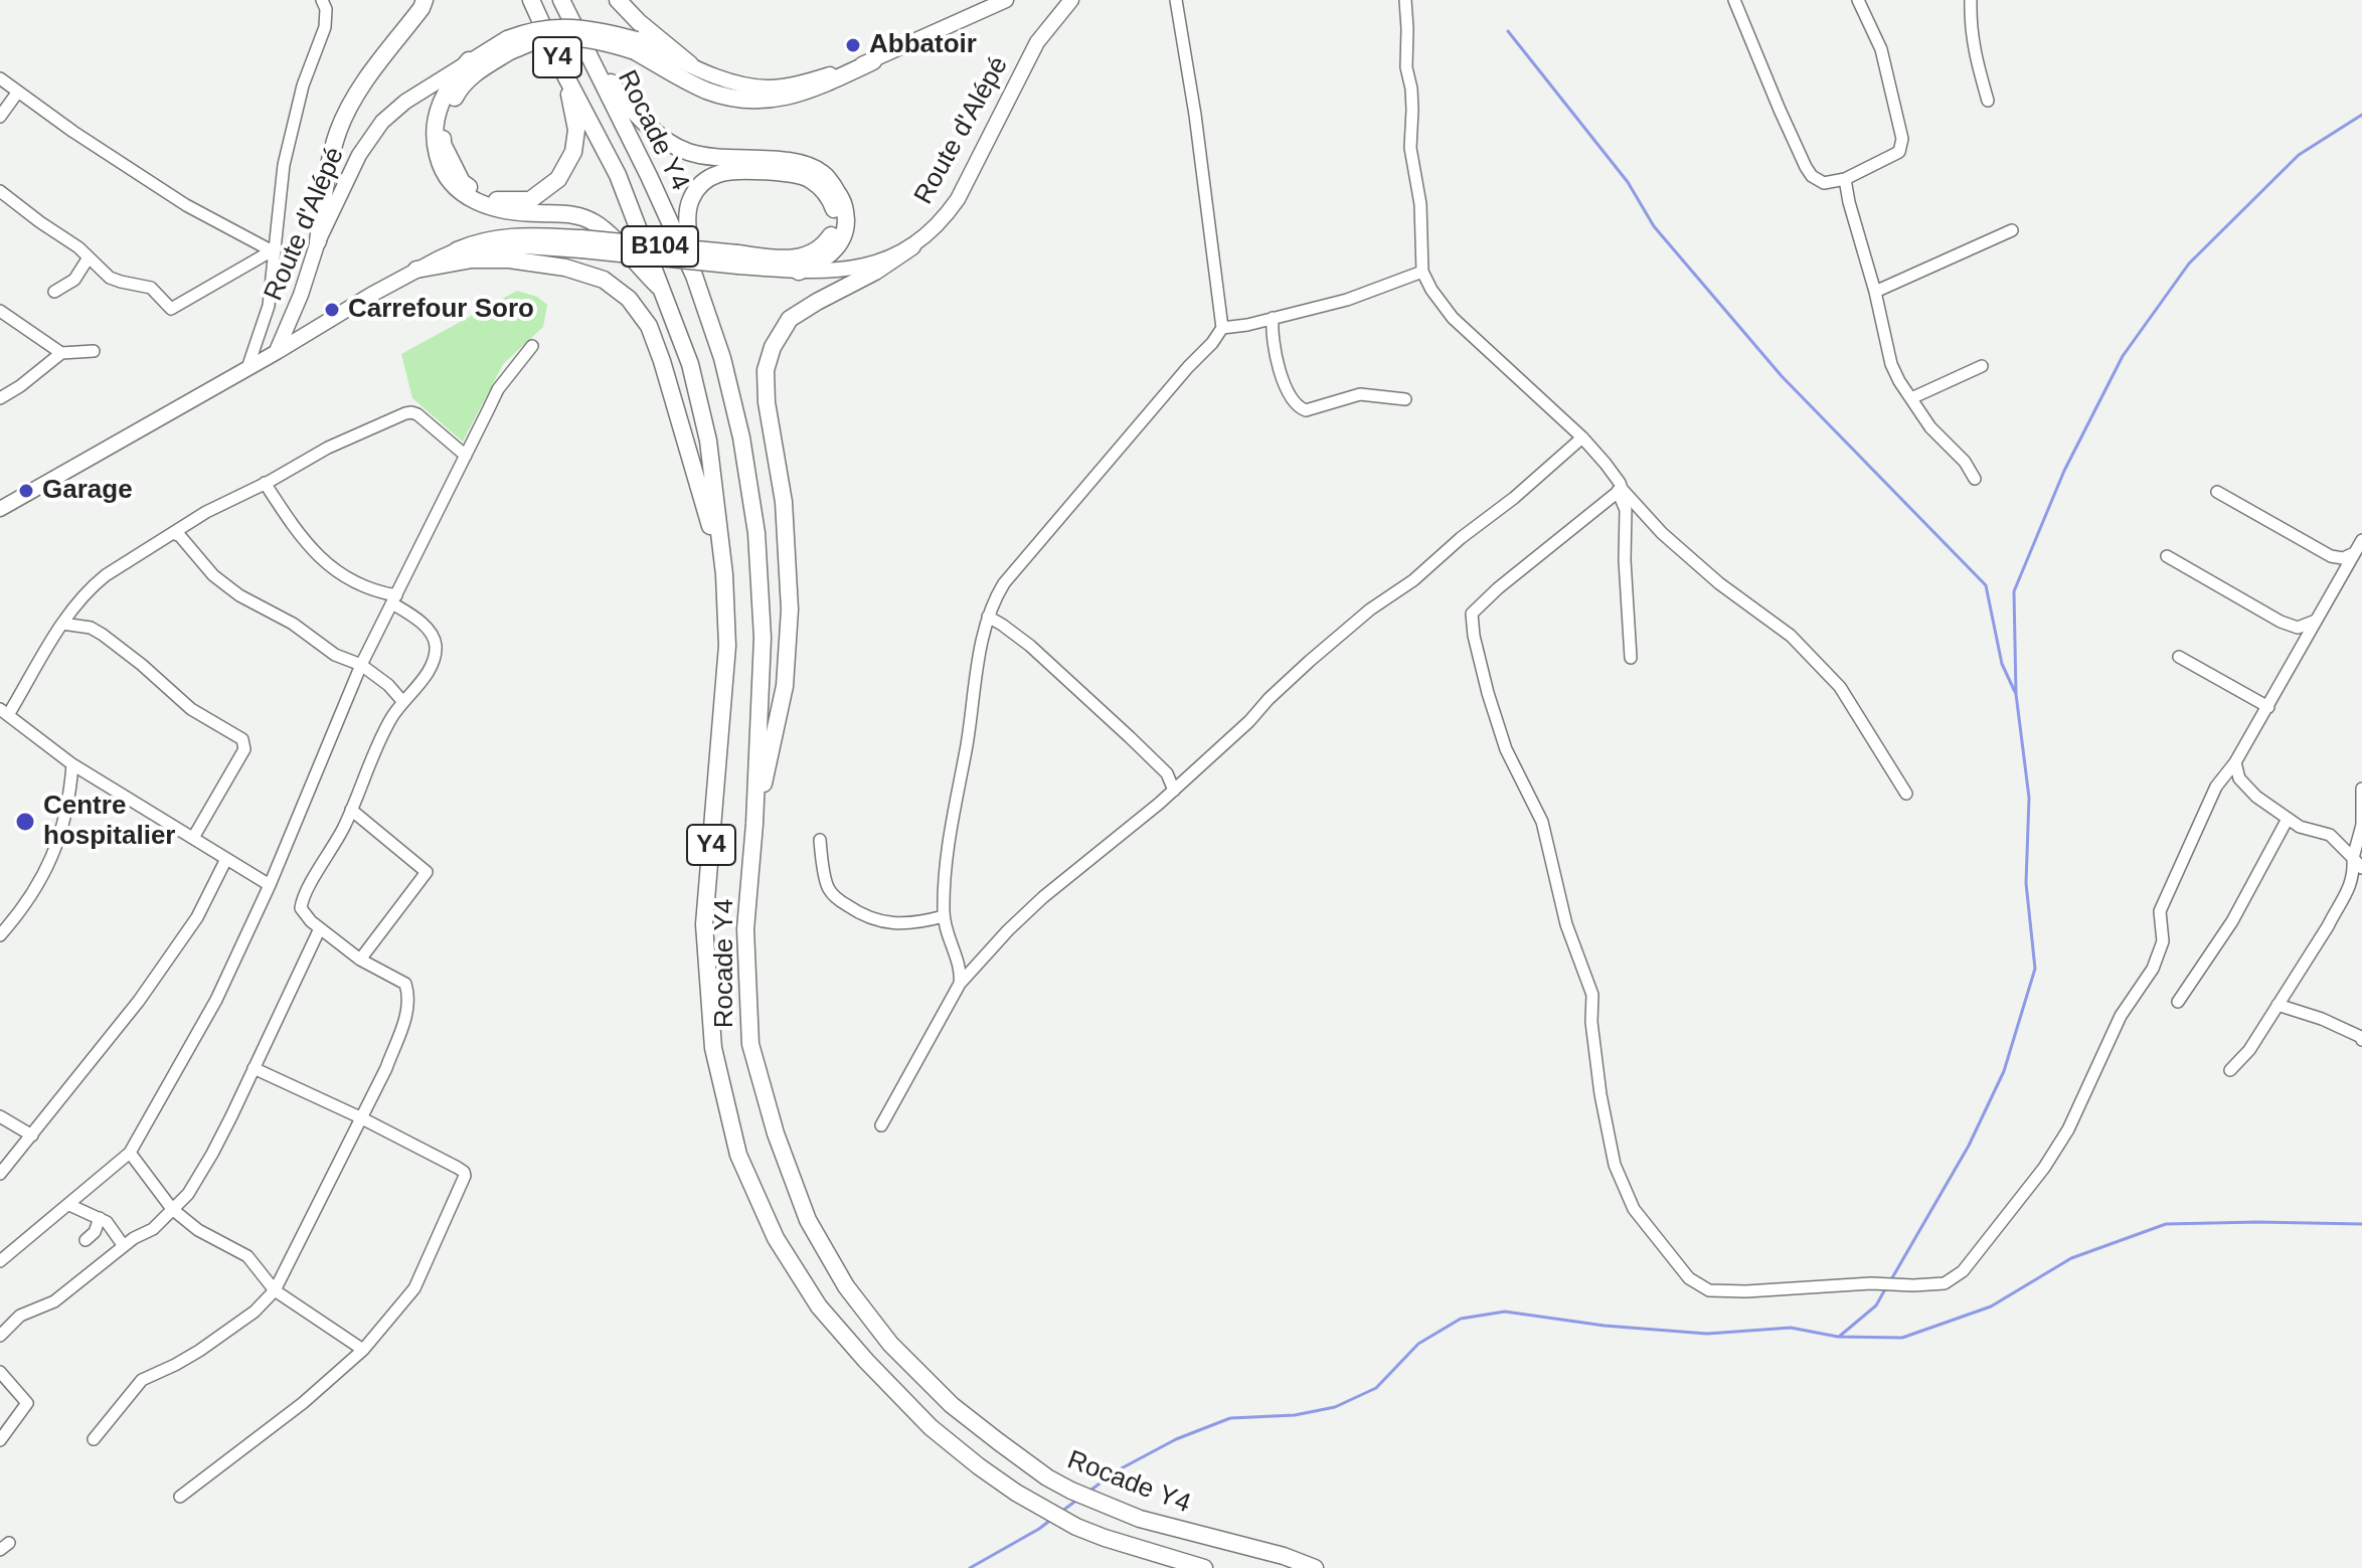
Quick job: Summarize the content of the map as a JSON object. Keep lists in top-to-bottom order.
{
  "streets": {
    "highway": ["Y4", "Rocade Y4", "B104"],
    "main road": ["Route d'Alépé"]
  },
  "crossings": [
    ["Route d'Alépé", "B104"]
  ],
  "places": [
    "Abbatoir",
    "Carrefour Soro",
    "Garage",
    "Centre hospitalier"
  ]
}
